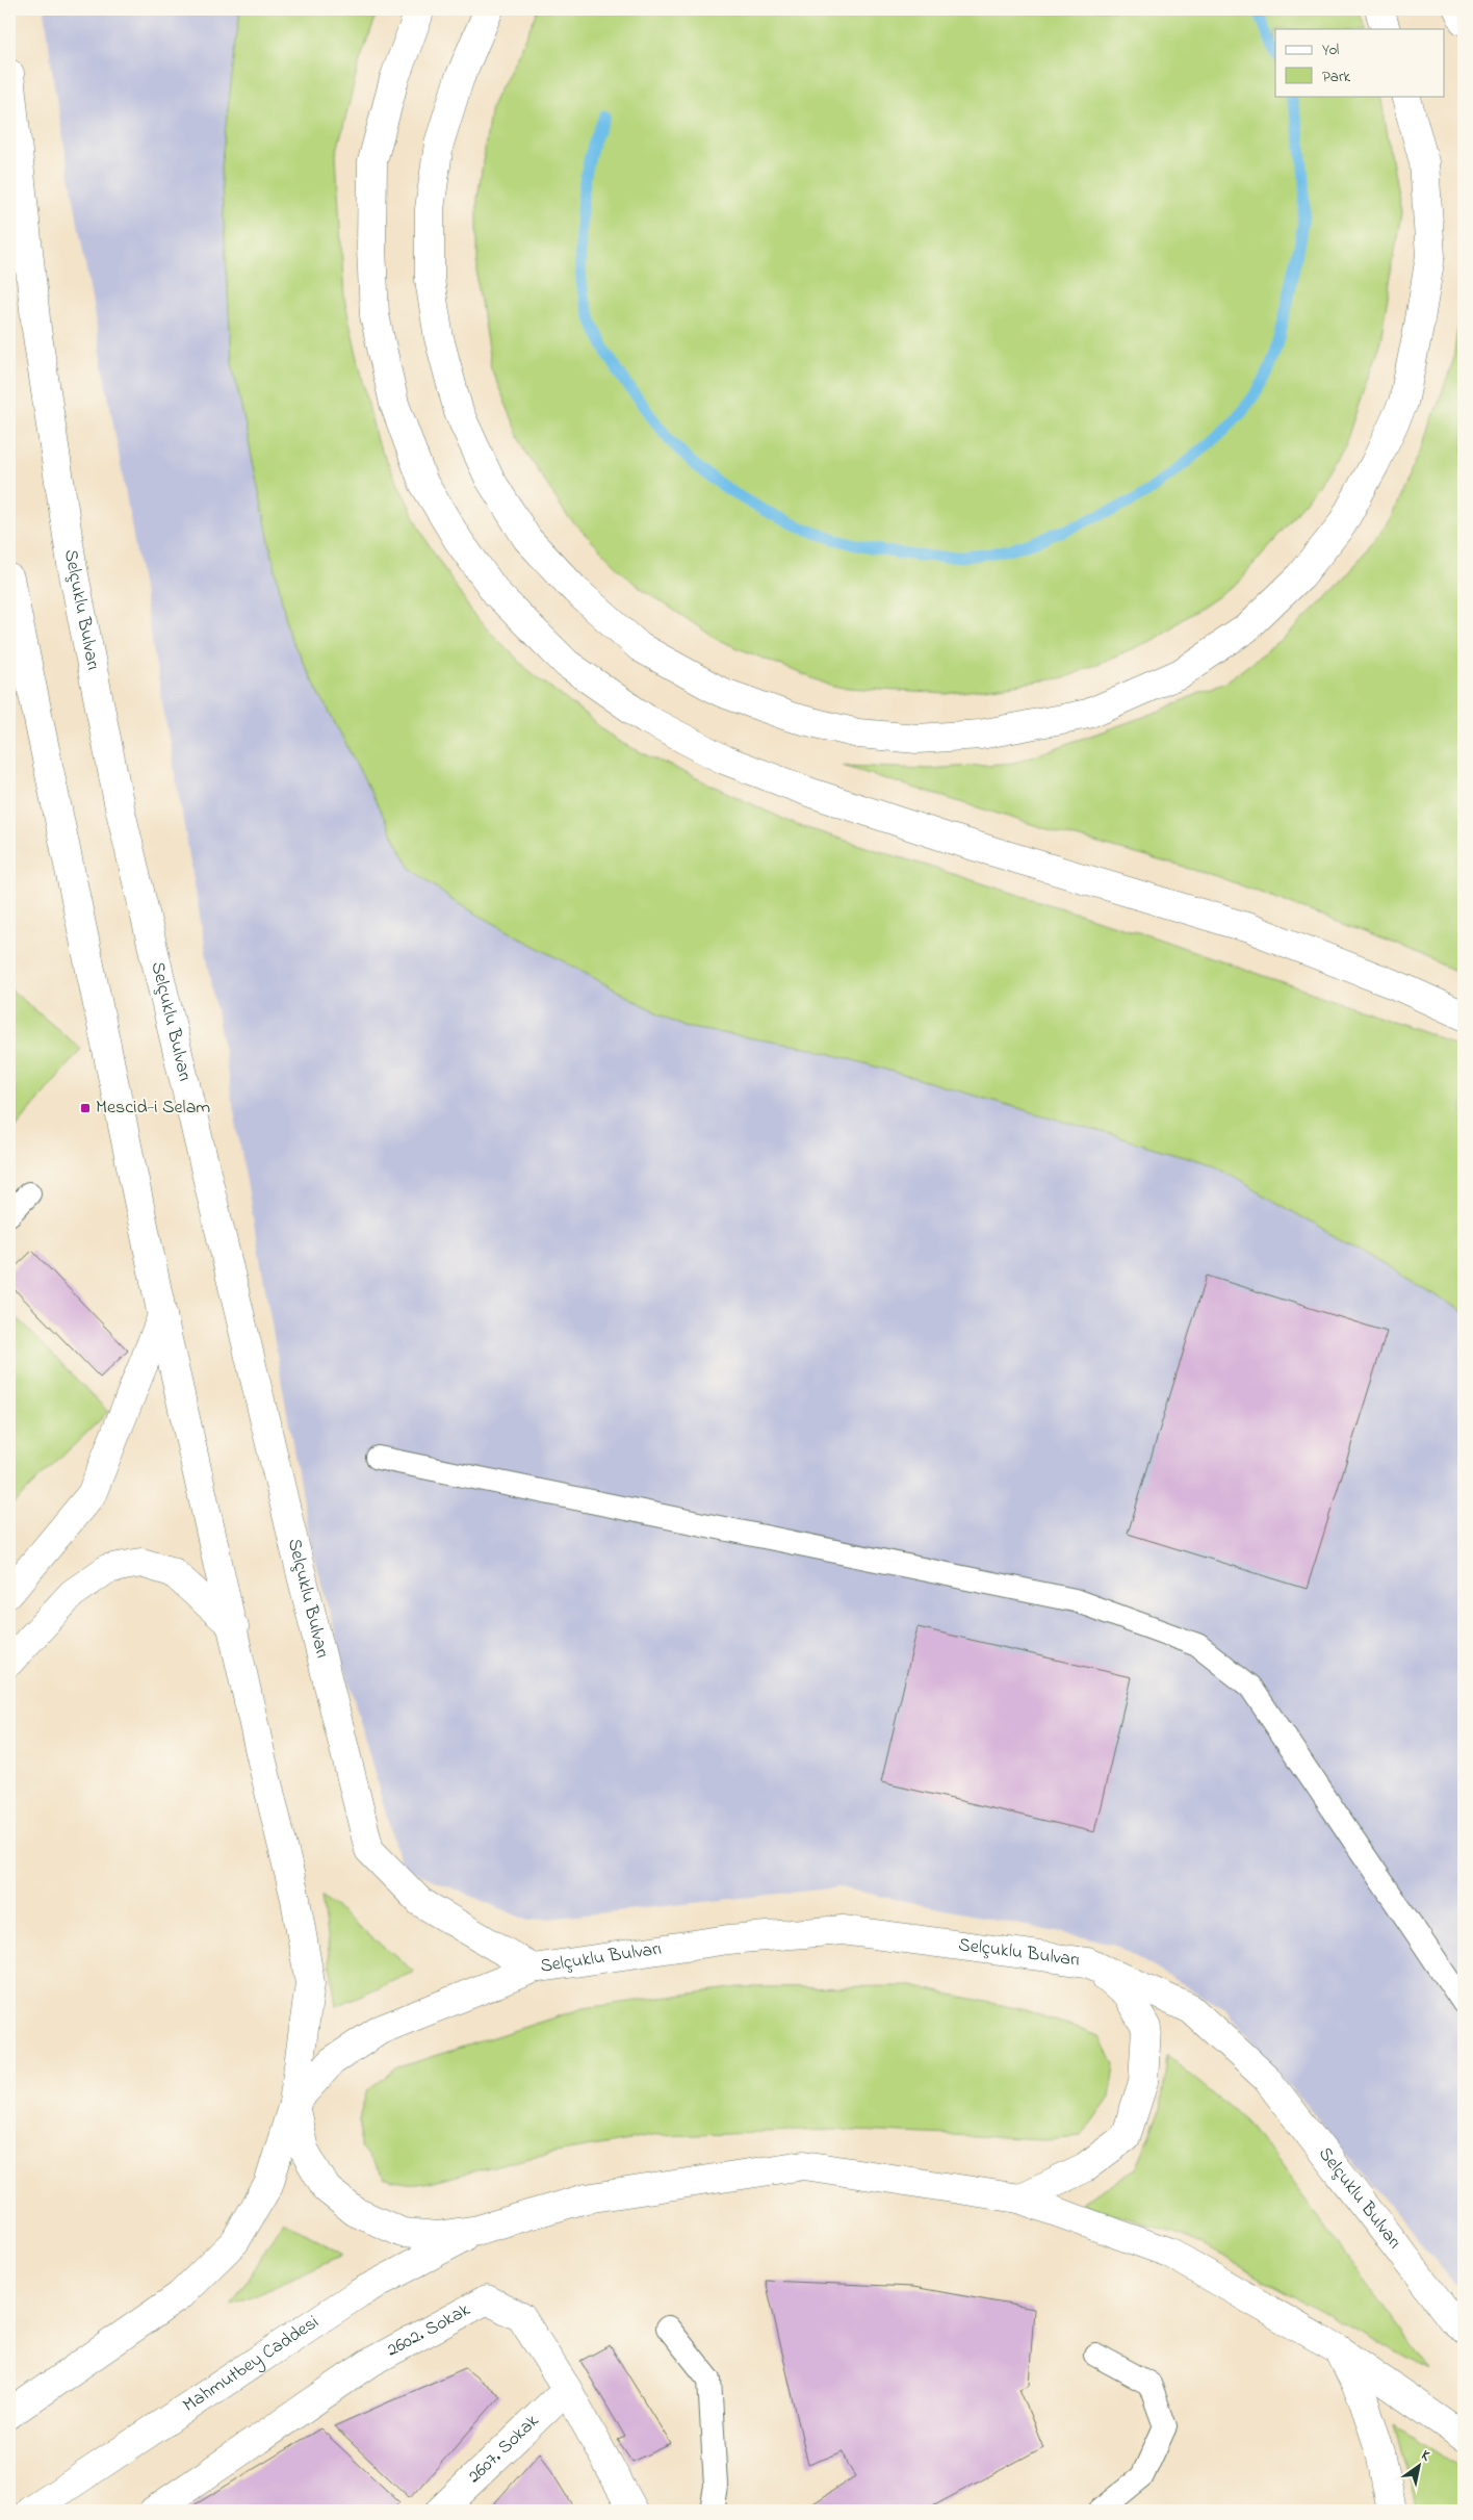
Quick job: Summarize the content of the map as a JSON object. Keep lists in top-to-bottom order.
{
  "streets": {
    "main road": [
      "Selçuklu Bulvarı",
      "2602. Sokak",
      "Mahmutbey Caddesi",
      "2607. Sokak"
    ]
  },
  "crossings": [
    ["2602. Sokak", "2607. Sokak"]
  ],
  "places": {
    "transit": ["Mescid-i Selam"]
  },
  "legend": ["Yol", "Park"],
  "north": "top right"
}
